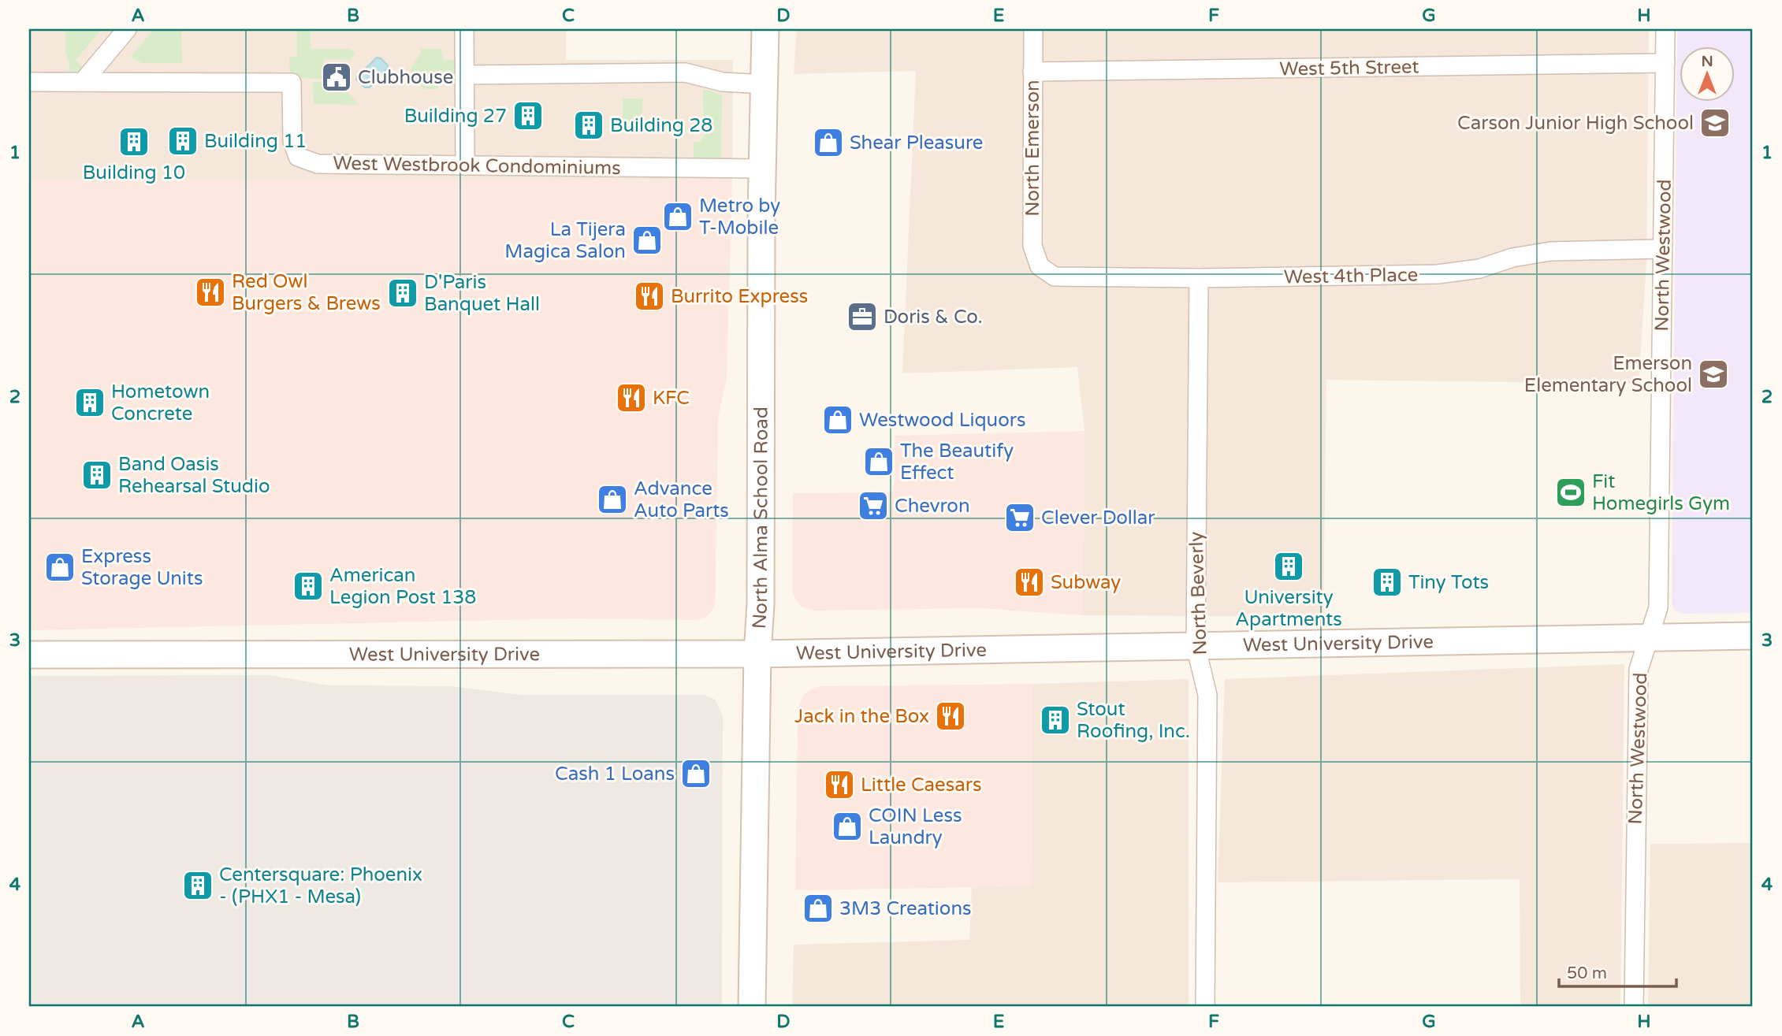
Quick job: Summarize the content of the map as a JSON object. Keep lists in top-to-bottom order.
{
  "streets": {
    "main road": ["North Alma School Road", "West University Drive"],
    "street": [
      "West 5th Street",
      "North Emerson",
      "West Westbrook Condominiums",
      "North Westwood",
      "West 4th Place",
      "North Beverly"
    ]
  },
  "crossings": [
    ["West 5th Street", "North Emerson"],
    ["West 5th Street", "North Westwood"],
    ["North Emerson", "West 4th Place"],
    ["West Westbrook Condominiums", "North Alma School Road"],
    ["North Westwood", "West 4th Place"],
    ["North Westwood", "West University Drive"],
    ["West 4th Place", "North Beverly"],
    ["North Alma School Road", "West University Drive"],
    ["North Beverly", "West University Drive"]
  ],
  "places": {
    "public building": ["Clubhouse"],
    "building": [
      "Building 27",
      "Building 28",
      "Building 11",
      "Building 10",
      "D'Paris Banquet Hall",
      "Hometown Concrete",
      "Band Oasis Rehearsal Studio",
      "University Apartments",
      "Tiny Tots",
      "American Legion Post 138",
      "Stout Roofing, Inc.",
      "Centersquare: Phoenix - (PHX1 - Mesa)"
    ],
    "school or university": ["Carson Junior High School", "Emerson Elementary School"],
    "shop": [
      "Shear Pleasure",
      "Metro by T-Mobile",
      "La Tijera Magica Salon",
      "Westwood Liquors",
      "The Beautify Effect",
      "Advance Auto Parts",
      "Express Storage Units",
      "Cash 1 Loans",
      "COIN Less Laundry",
      "3M3 Creations"
    ],
    "restaurant": [
      "Red Owl Burgers & Brews",
      "Burrito Express",
      "KFC",
      "Subway",
      "Jack in the Box",
      "Little Caesars"
    ],
    "office": ["Doris & Co."],
    "sports": ["Fit Homegirls Gym"],
    "supermarket": ["Chevron", "Clever Dollar"]
  },
  "scale_bar": "50 m",
  "north": "top",
  "grid": {
    "columns": [
      "A",
      "B",
      "C",
      "D",
      "E",
      "F",
      "G",
      "H"
    ],
    "rows": [
      "1",
      "2",
      "3",
      "4"
    ]
  }
}
